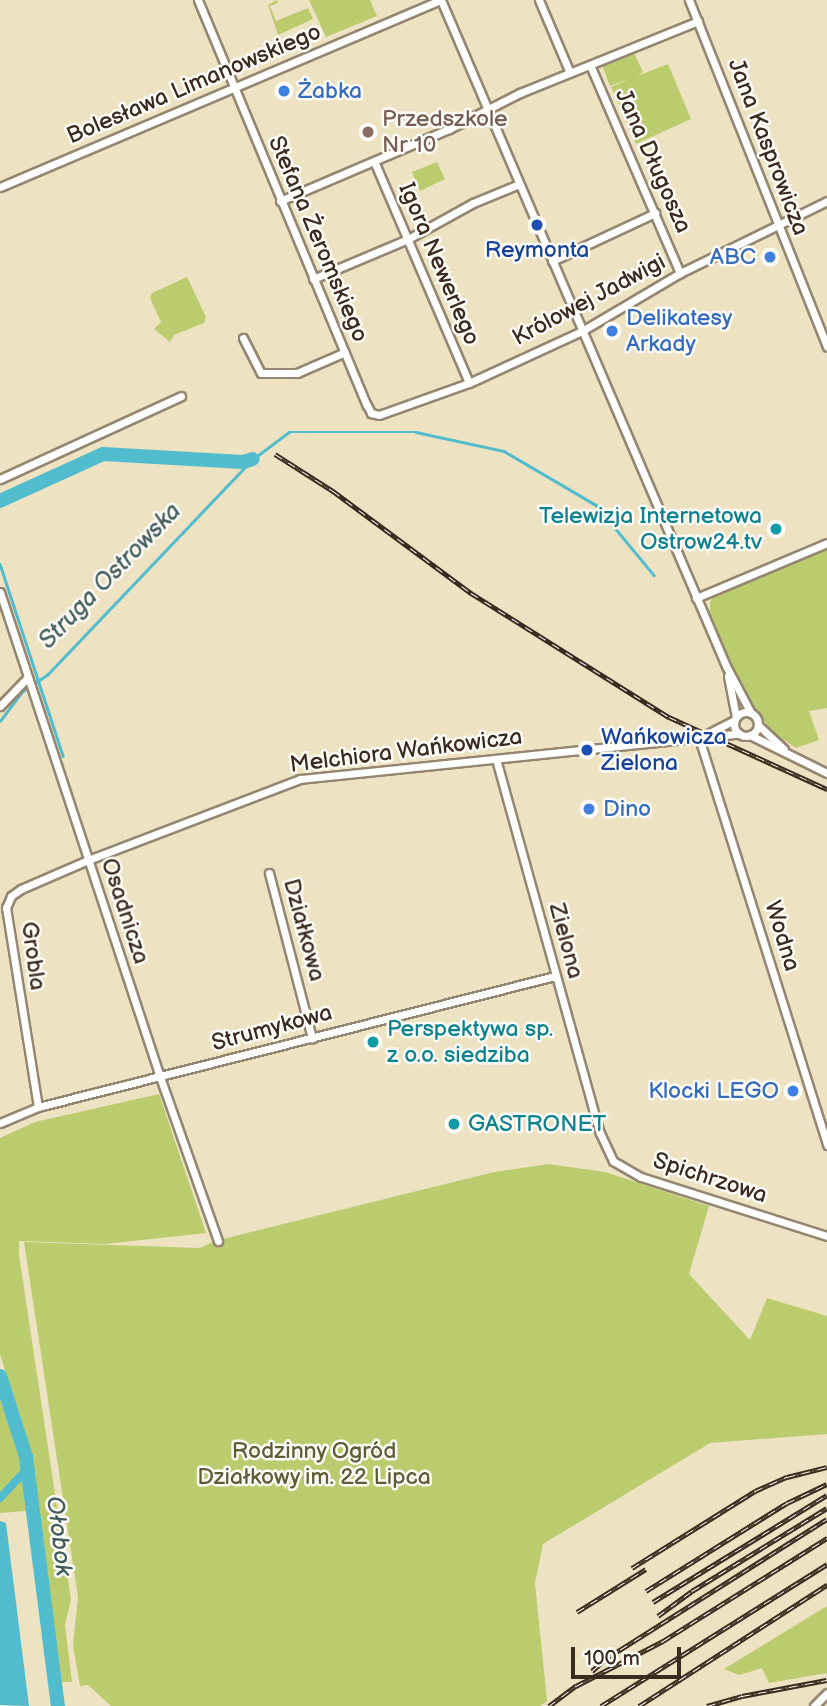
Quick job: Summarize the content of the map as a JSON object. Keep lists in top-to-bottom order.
{
  "streets": {
    "street": [
      "Bolesława Limanowskiego",
      "Jana Kasprowicza",
      "Jana Długosza",
      "Stefana Żeromskiego",
      "Igora Newerlego",
      "Królowej Jadwigi",
      "Melchiora Wańkowicza",
      "Osadnicza",
      "Działkowa",
      "Wodna",
      "Zielona",
      "Grobla",
      "Strumykowa",
      "Spichrzowa"
    ]
  },
  "crossings": [
    ["Bolesława Limanowskiego", "Stefana Żeromskiego"],
    ["Jana Kasprowicza", "Królowej Jadwigi"],
    ["Jana Długosza", "Królowej Jadwigi"],
    ["Stefana Żeromskiego", "Królowej Jadwigi"],
    ["Igora Newerlego", "Królowej Jadwigi"],
    ["Melchiora Wańkowicza", "Osadnicza"],
    ["Melchiora Wańkowicza", "Wodna"],
    ["Melchiora Wańkowicza", "Zielona"],
    ["Melchiora Wańkowicza", "Grobla"],
    ["Osadnicza", "Grobla"],
    ["Osadnicza", "Strumykowa"],
    ["Działkowa", "Strumykowa"],
    ["Zielona", "Strumykowa"],
    ["Zielona", "Spichrzowa"],
    ["Grobla", "Strumykowa"]
  ],
  "water": ["Struga Ostrowska", "Ołobok"],
  "parks": ["Rodzinny Ogród Działkowy im. 22 Lipca"],
  "places": [
    "Żabka",
    "Przedszkole Nr 10",
    "Reymonta",
    "ABC",
    "Delikatesy Arkady",
    "Telewizja Internetowa Ostrow24.tv",
    "Wańkowicza Zielona",
    "Dino",
    "Perspektywa sp. z o.o. siedziba",
    "Klocki LEGO",
    "GASTRONET"
  ],
  "scale_bar": "100 m"
}
